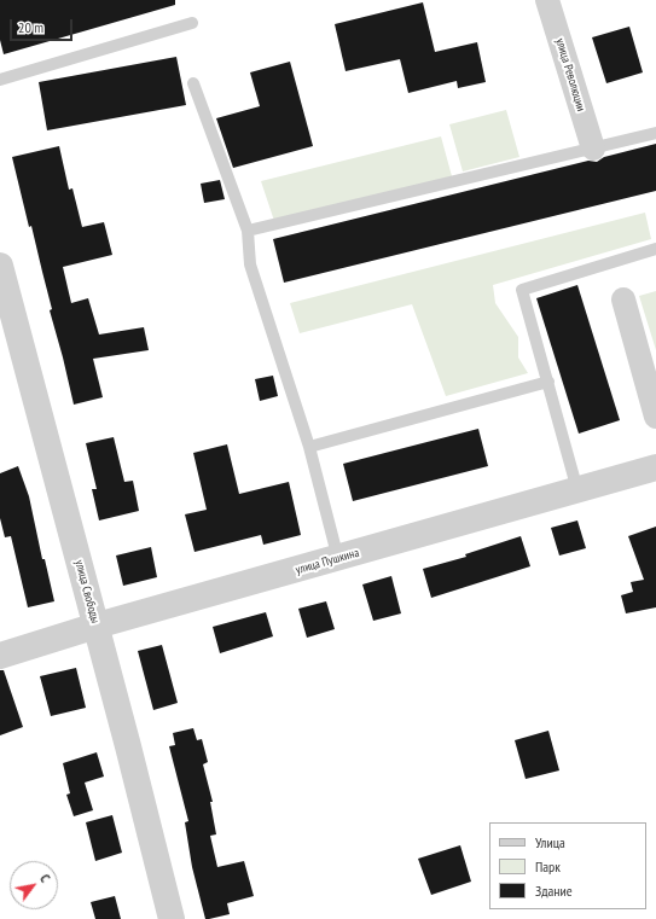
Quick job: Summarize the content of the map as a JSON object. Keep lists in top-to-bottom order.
{
  "streets": {
    "street": ["улица Революции", "улица Пушкина", "улица Свободы"]
  },
  "crossings": [
    ["улица Пушкина", "улица Свободы"]
  ],
  "legend": ["Улица", "Парк", "Здание"],
  "scale_bar": "20 m",
  "north": "top right"
}
